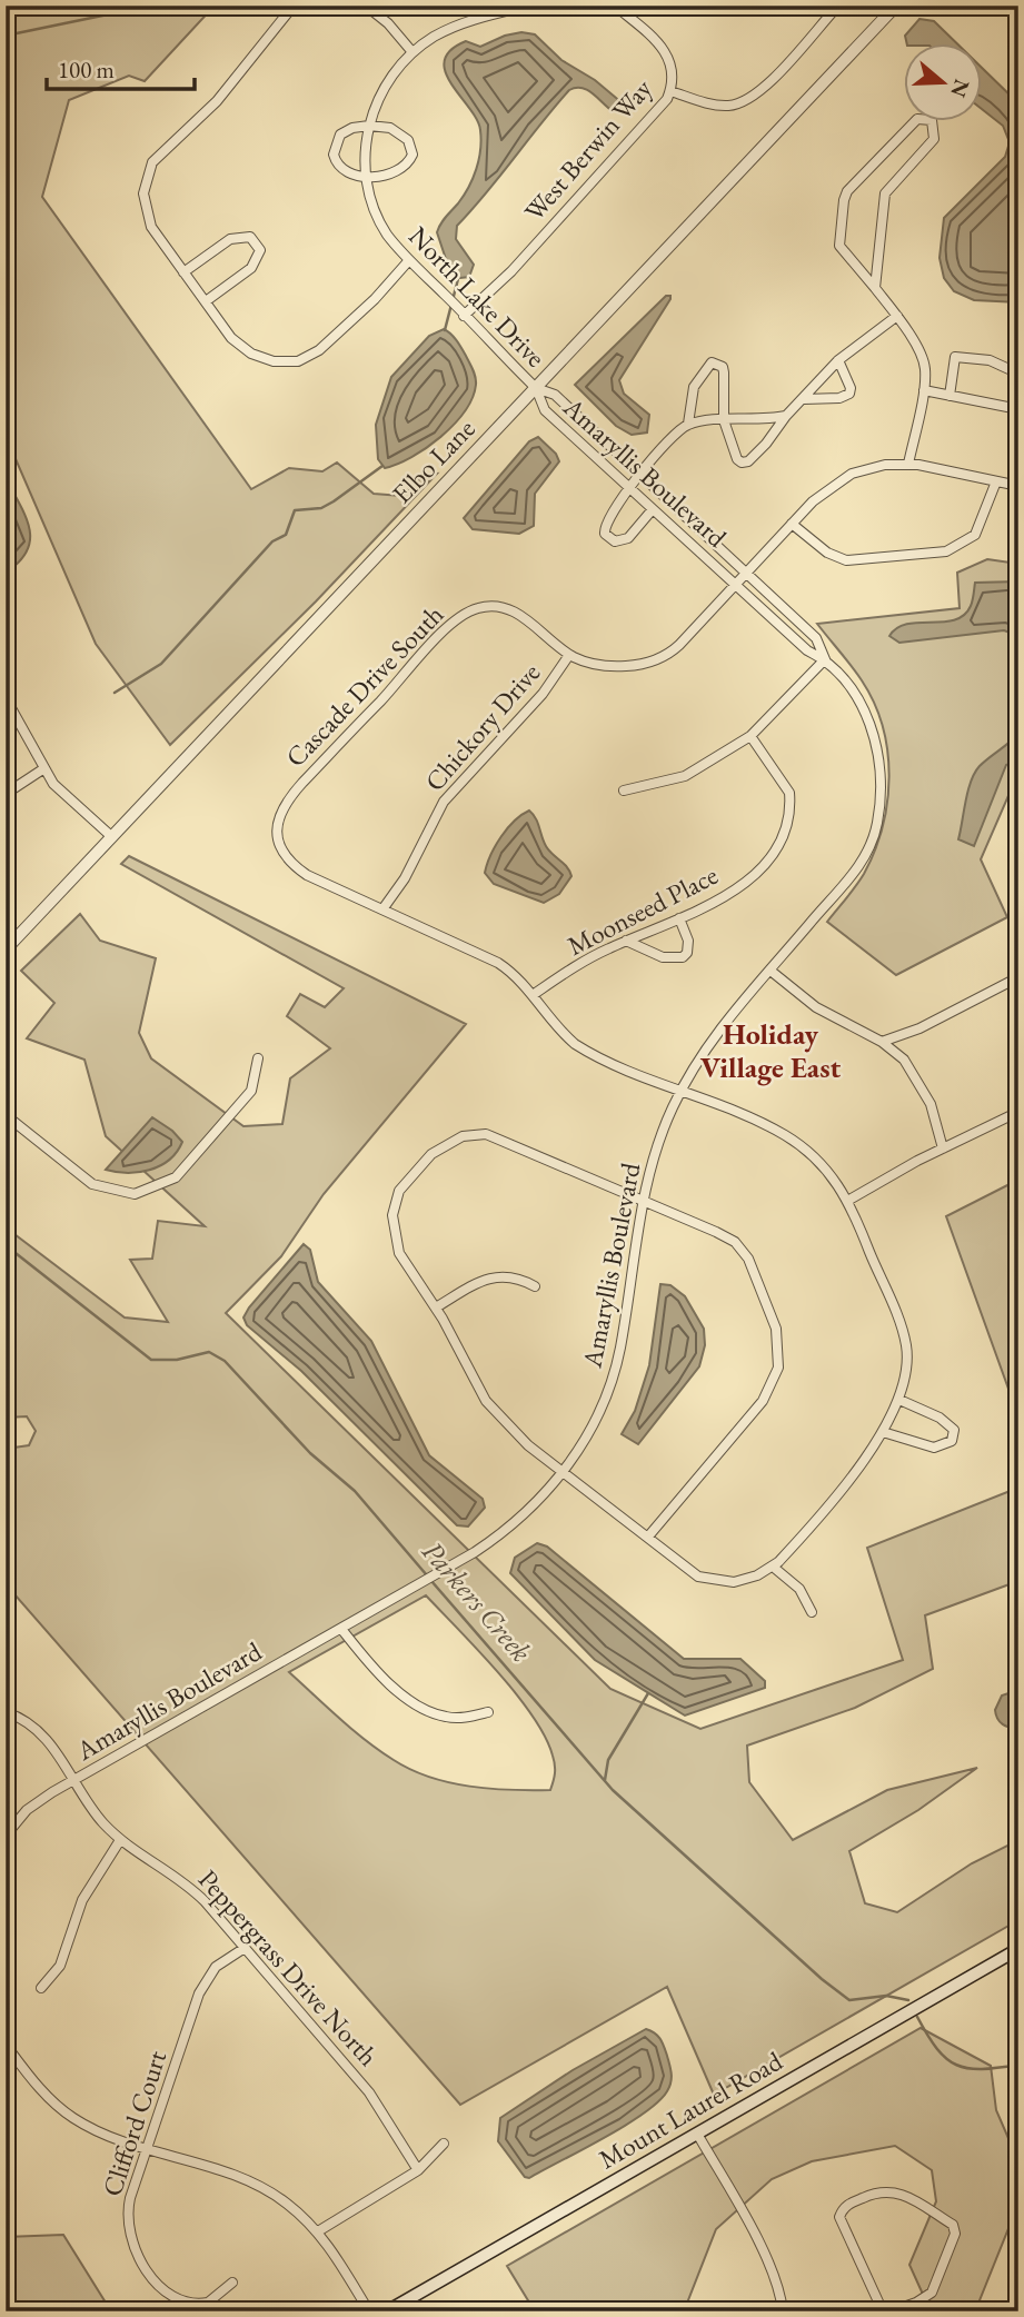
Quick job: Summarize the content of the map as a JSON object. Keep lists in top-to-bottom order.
{
  "streets": {
    "main road": ["Mount Laurel Road"],
    "street": [
      "West Berwin Way",
      "North Lake Drive",
      "Elbo Lane",
      "Amaryllis Boulevard",
      "Cascade Drive South",
      "Chickory Drive",
      "Moonseed Place",
      "Peppergrass Drive North",
      "Clifford Court"
    ]
  },
  "crossings": [
    ["West Berwin Way", "North Lake Drive"],
    ["North Lake Drive", "Elbo Lane"],
    ["North Lake Drive", "Amaryllis Boulevard"],
    ["Elbo Lane", "Amaryllis Boulevard"],
    ["Amaryllis Boulevard", "Cascade Drive South"],
    ["Amaryllis Boulevard", "Peppergrass Drive North"],
    ["Cascade Drive South", "Chickory Drive"],
    ["Cascade Drive South", "Moonseed Place"],
    ["Peppergrass Drive North", "Clifford Court"]
  ],
  "districts": ["Holiday Village East"],
  "water": ["Parkers Creek"],
  "scale_bar": "100 m",
  "north": "right"
}
